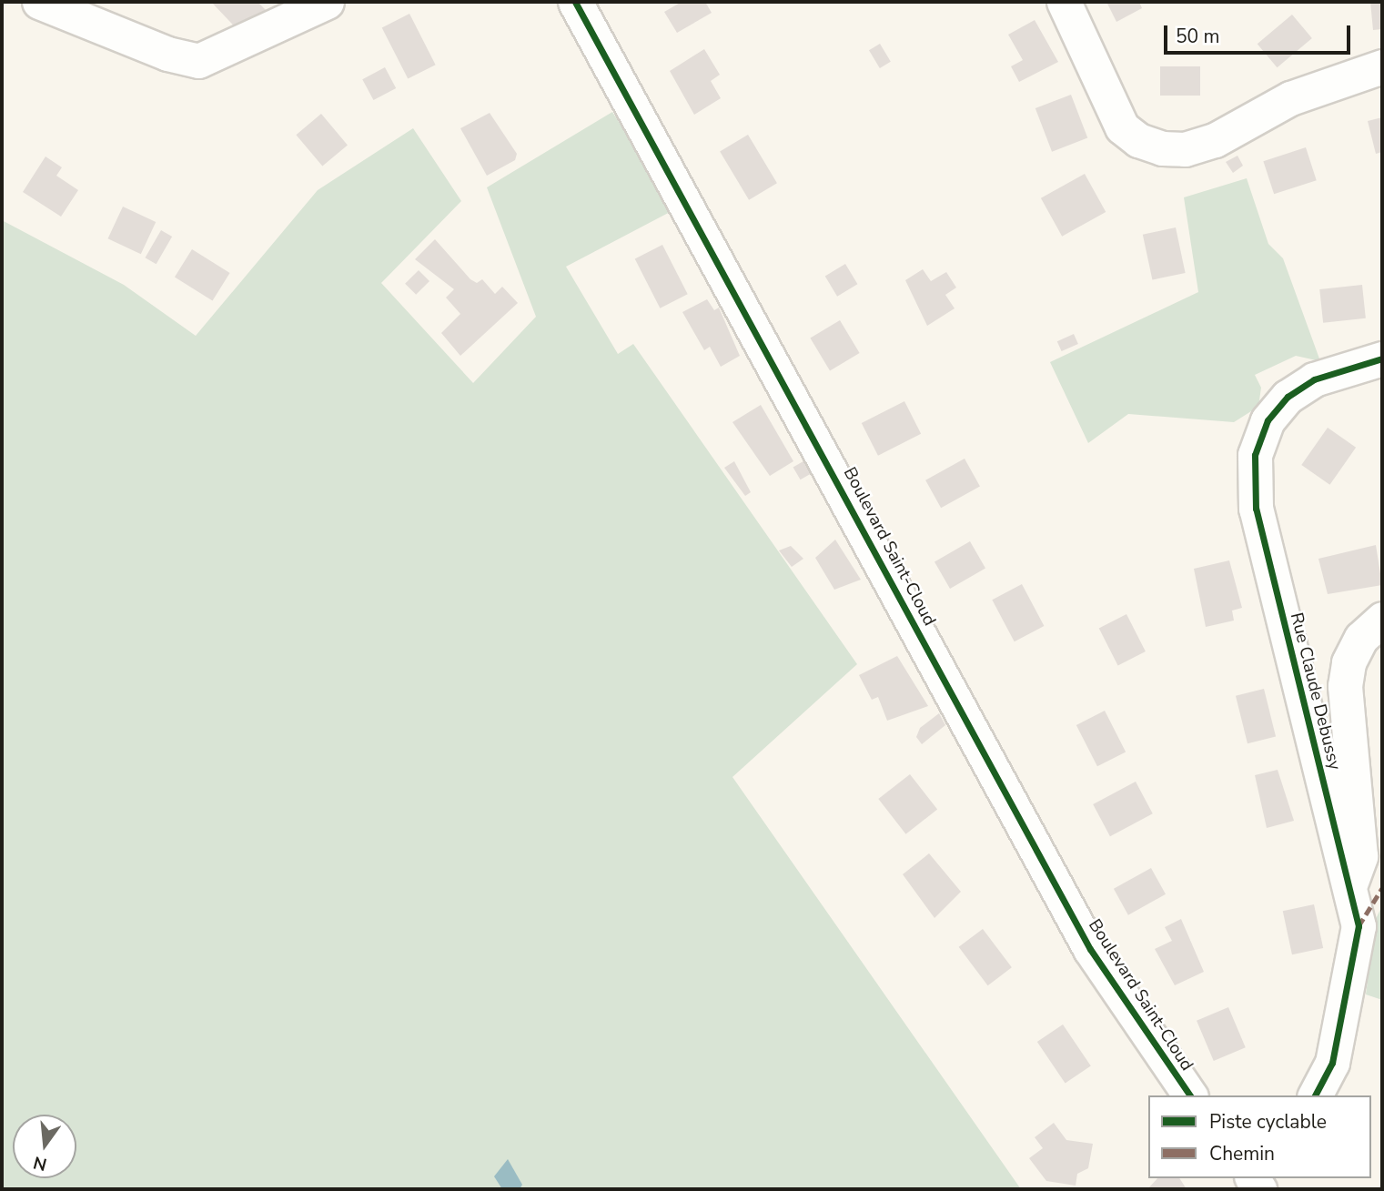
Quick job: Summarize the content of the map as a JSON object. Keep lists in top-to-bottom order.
{
  "streets": {
    "street": ["Boulevard Saint-Cloud", "Rue Claude Debussy"]
  },
  "legend": ["Piste cyclable", "Chemin"],
  "scale_bar": "50 m",
  "north": "bottom"
}
